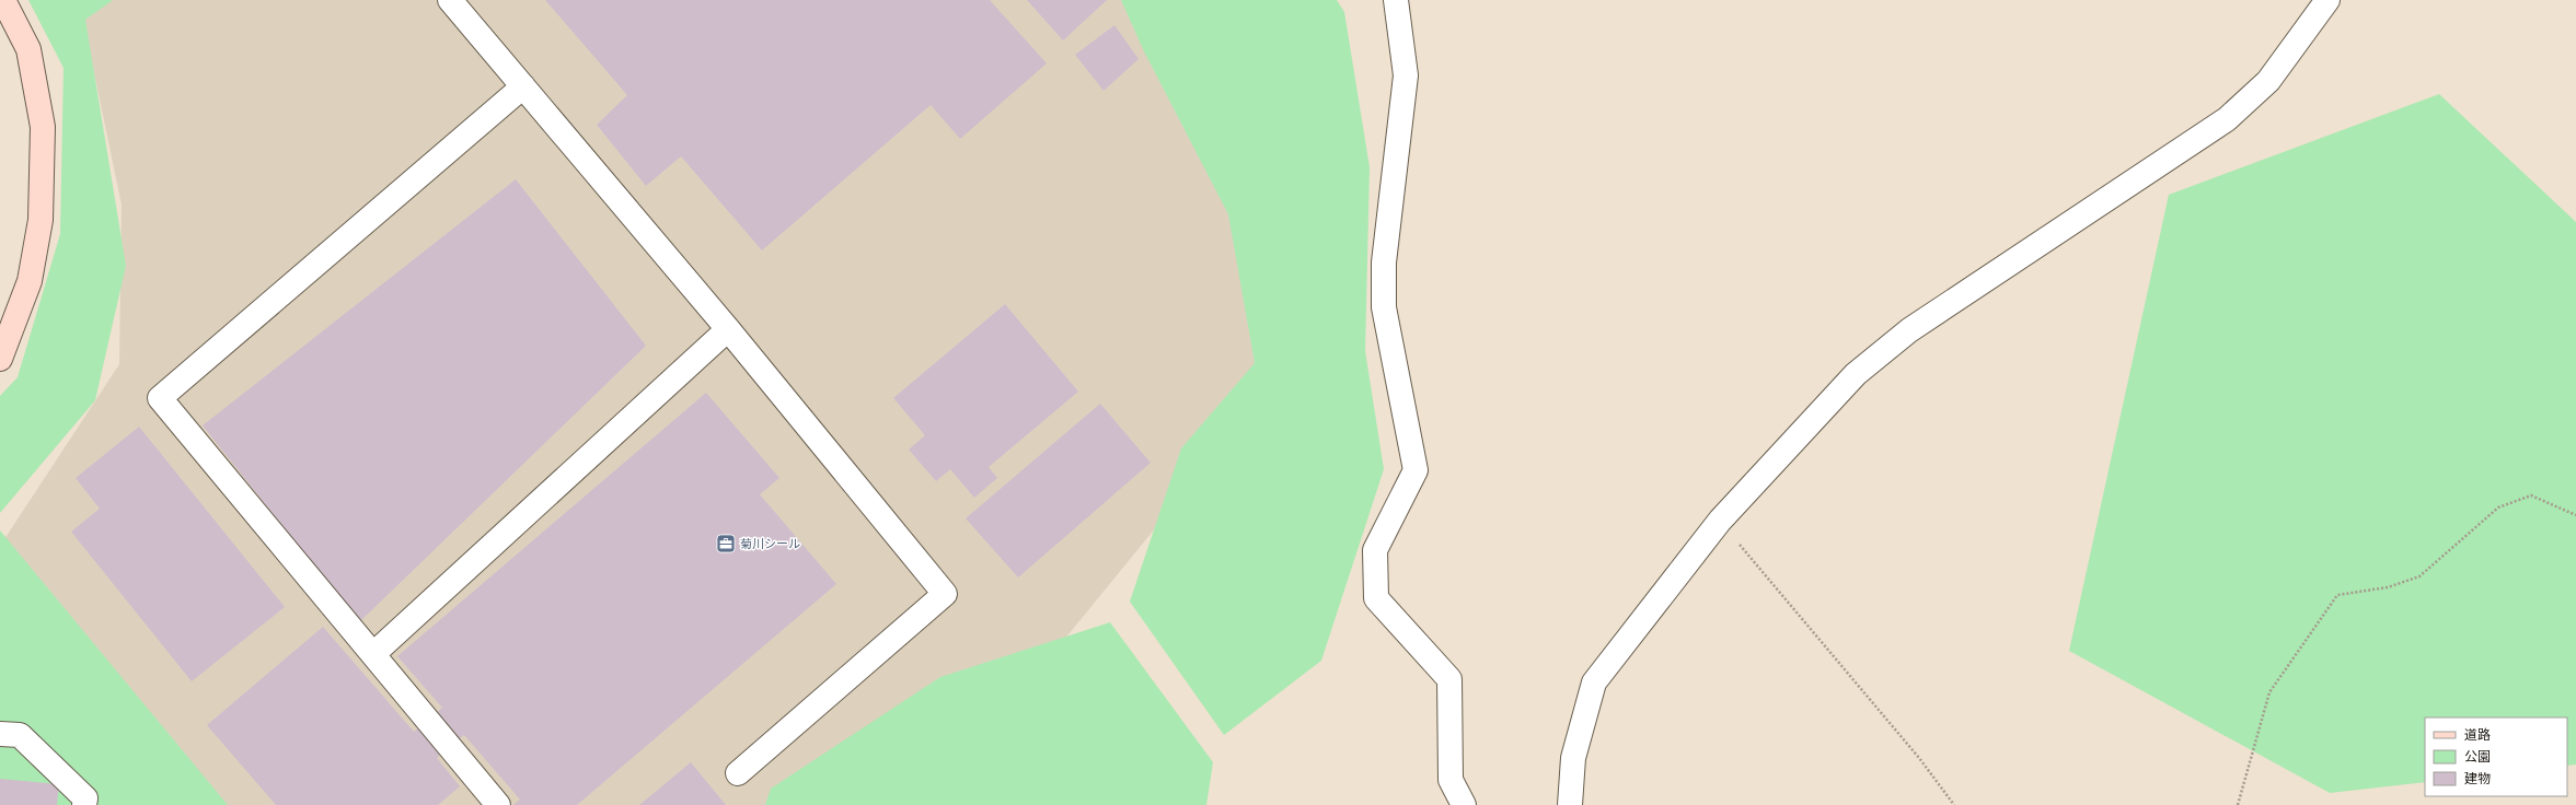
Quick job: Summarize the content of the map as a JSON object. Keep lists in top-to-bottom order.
{
  "places": {
    "office": ["菊川シール"]
  },
  "legend": ["道路", "公園", "建物"]
}
